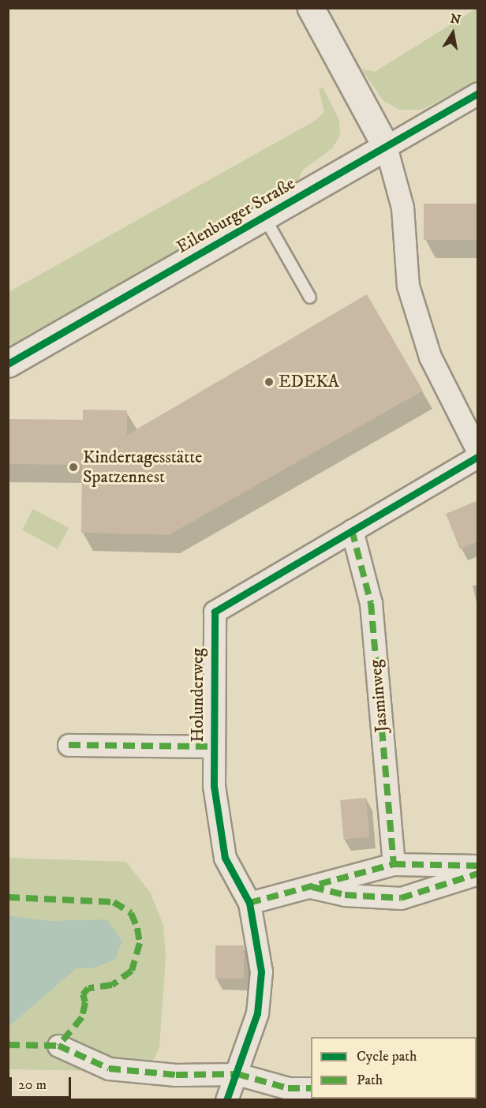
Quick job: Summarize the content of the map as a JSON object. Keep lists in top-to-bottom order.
{
  "streets": {
    "street": ["Eilenburger Straße", "Holunderweg", "Jasminweg"]
  },
  "crossings": [
    ["Holunderweg", "Jasminweg"]
  ],
  "places": ["EDEKA", "Kindertagesstätte Spatzennest"],
  "legend": ["Cycle path", "Path"],
  "scale_bar": "20 m",
  "north": "top"
}
